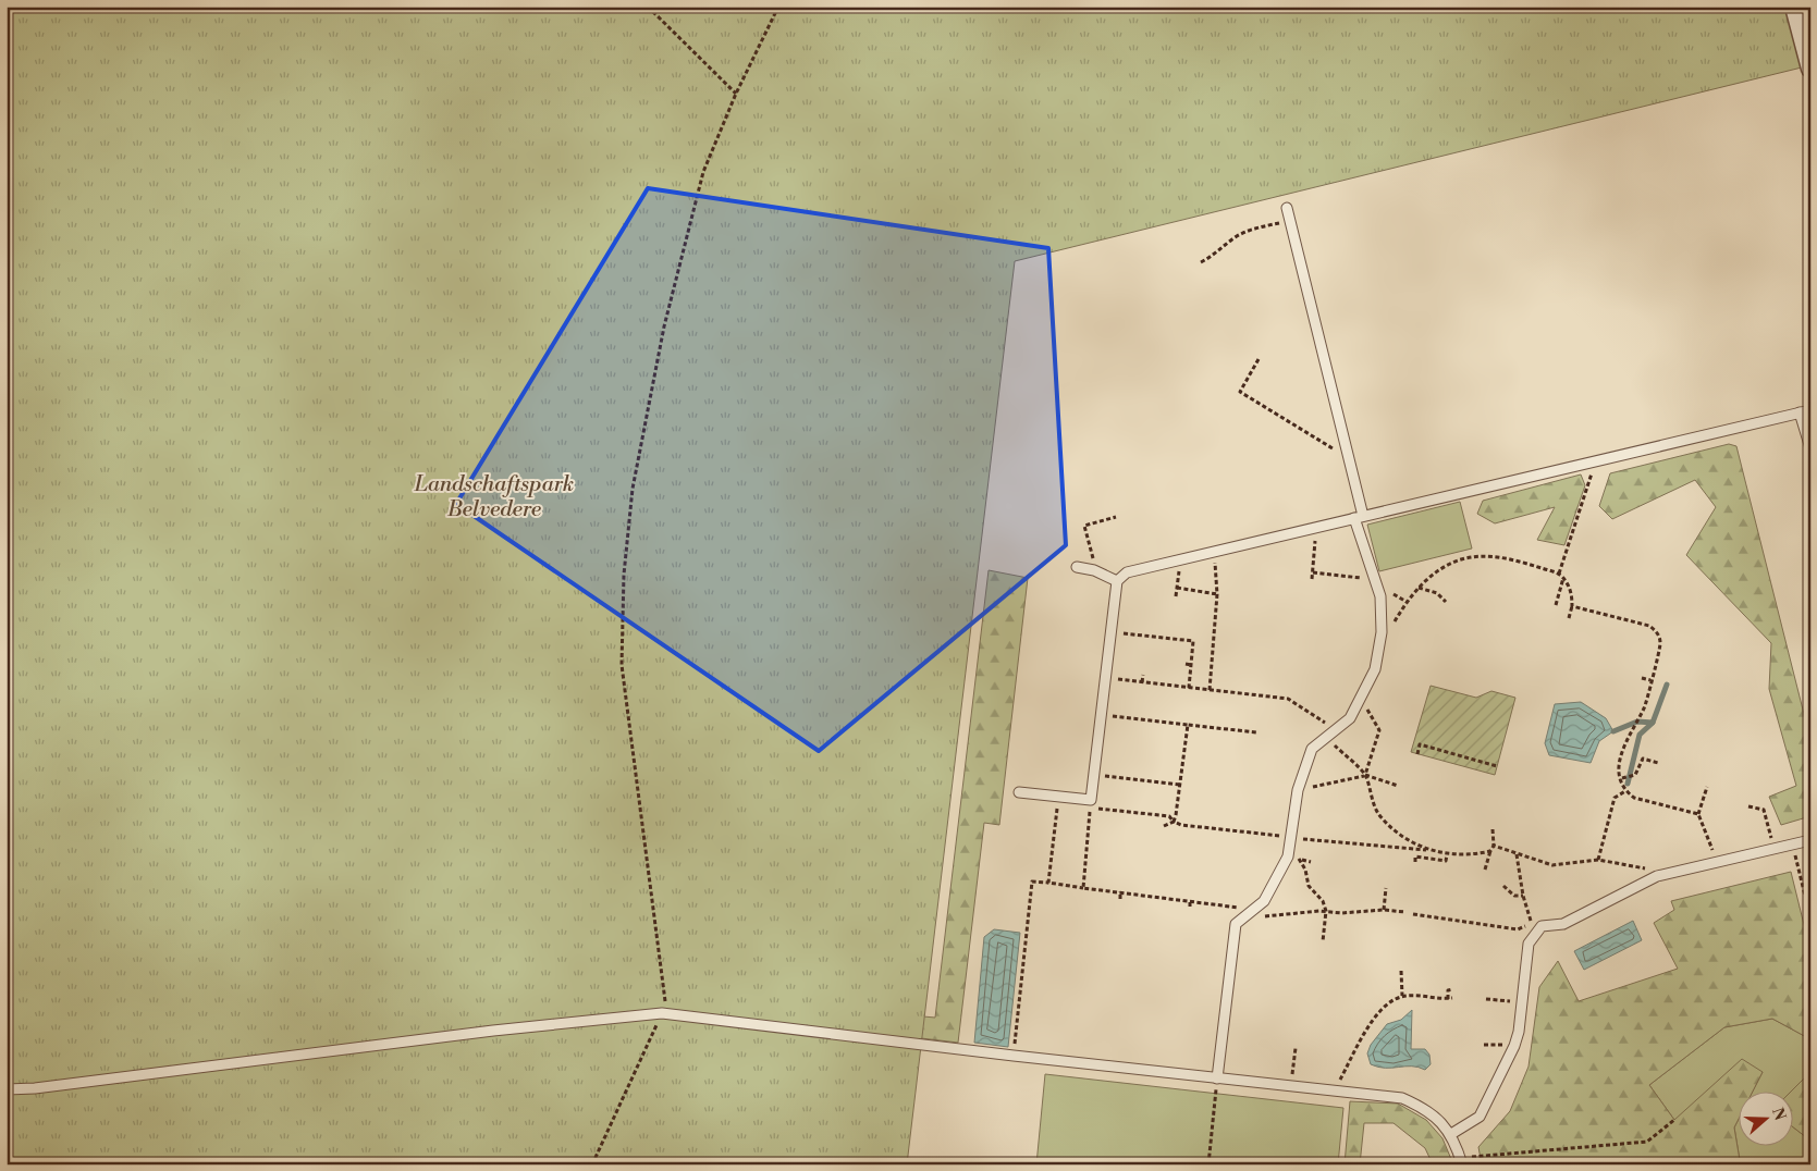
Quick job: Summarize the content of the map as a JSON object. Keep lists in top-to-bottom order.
{
  "parks": ["Landschaftspark Belvedere"],
  "north": "right"
}
